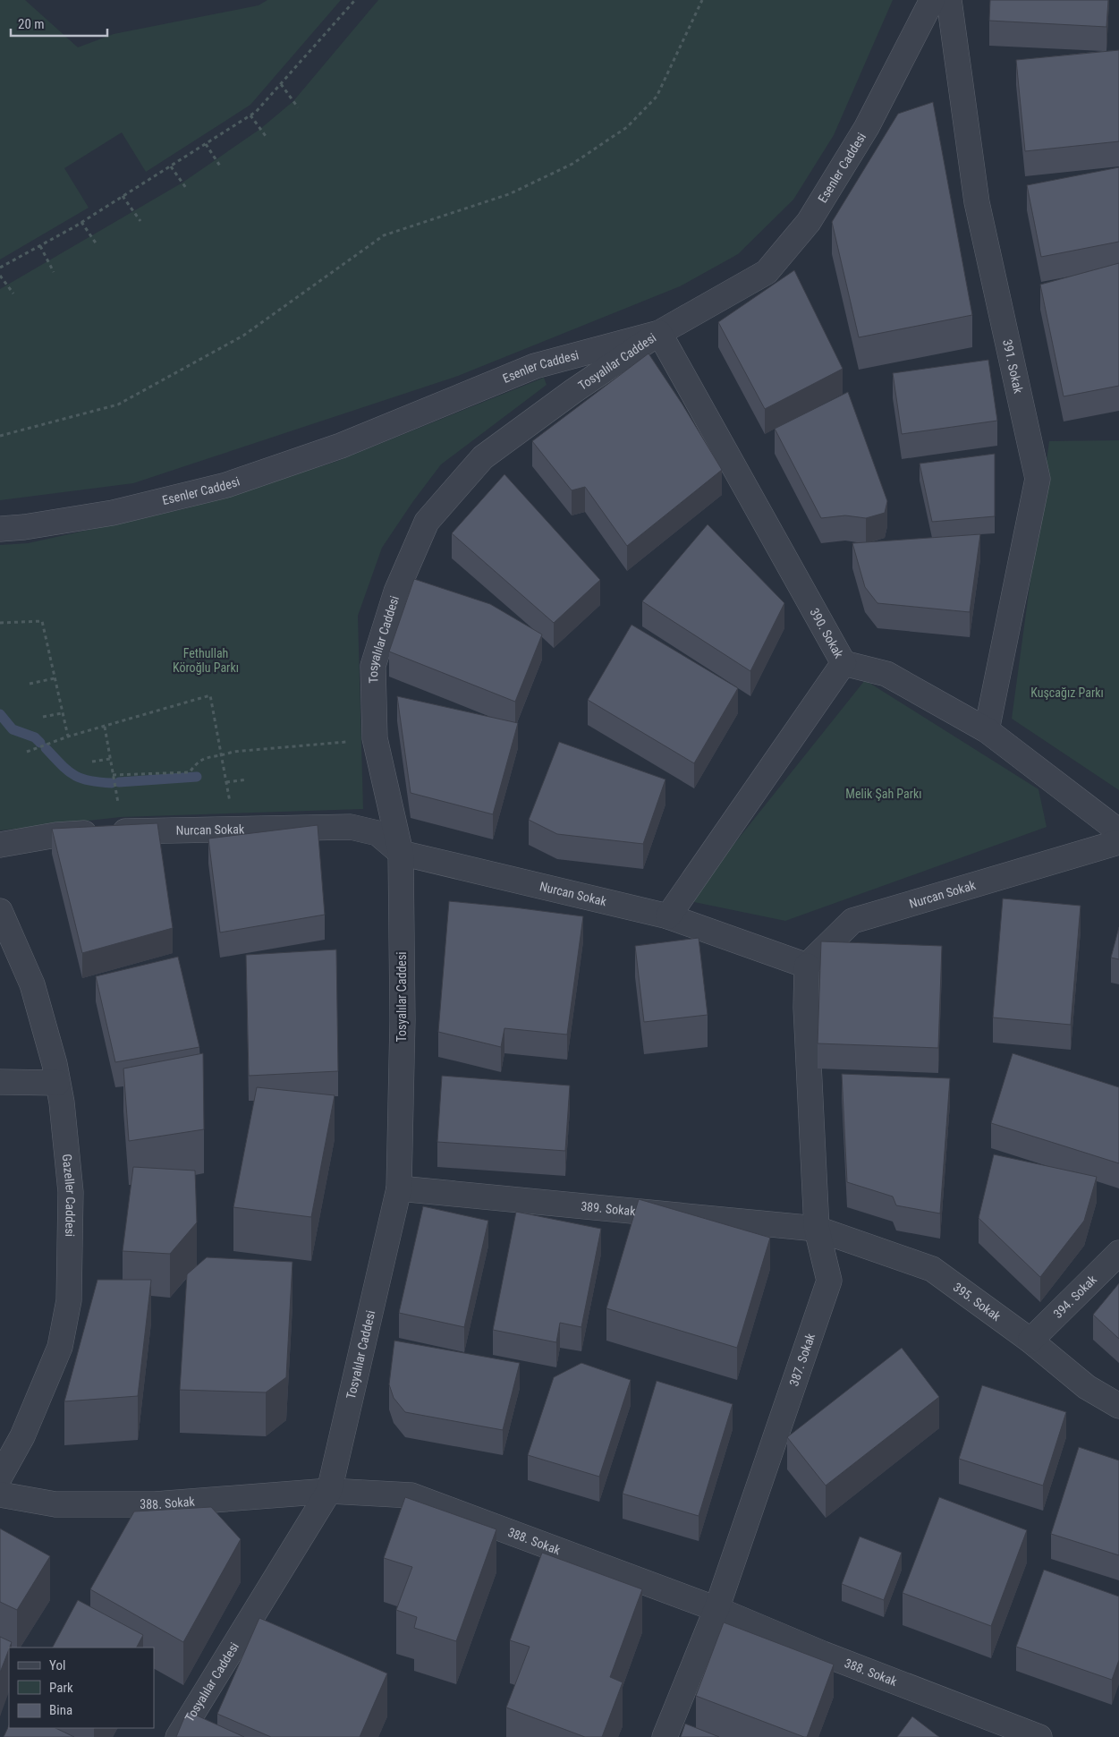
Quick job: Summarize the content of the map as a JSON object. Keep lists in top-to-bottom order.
{
  "streets": {
    "street": [
      "Esenler Caddesi",
      "Tosyalılar Caddesi",
      "391. Sokak",
      "390. Sokak",
      "Nurcan Sokak",
      "Gazeller Caddesi",
      "389. Sokak",
      "394. Sokak",
      "395. Sokak",
      "387. Sokak",
      "388. Sokak"
    ]
  },
  "crossings": [
    ["Esenler Caddesi", "Tosyalılar Caddesi"],
    ["Esenler Caddesi", "390. Sokak"],
    ["Tosyalılar Caddesi", "390. Sokak"],
    ["Tosyalılar Caddesi", "Nurcan Sokak"],
    ["Tosyalılar Caddesi", "389. Sokak"],
    ["Tosyalılar Caddesi", "388. Sokak"],
    ["390. Sokak", "Nurcan Sokak"],
    ["Nurcan Sokak", "387. Sokak"],
    ["389. Sokak", "395. Sokak"],
    ["389. Sokak", "387. Sokak"],
    ["394. Sokak", "395. Sokak"],
    ["395. Sokak", "387. Sokak"],
    ["387. Sokak", "388. Sokak"]
  ],
  "parks": ["Fethullah Köroğlu Parkı", "Kuşcağız Parkı", "Melik Şah Parkı"],
  "legend": ["Yol", "Park", "Bina"],
  "scale_bar": "20 m"
}
